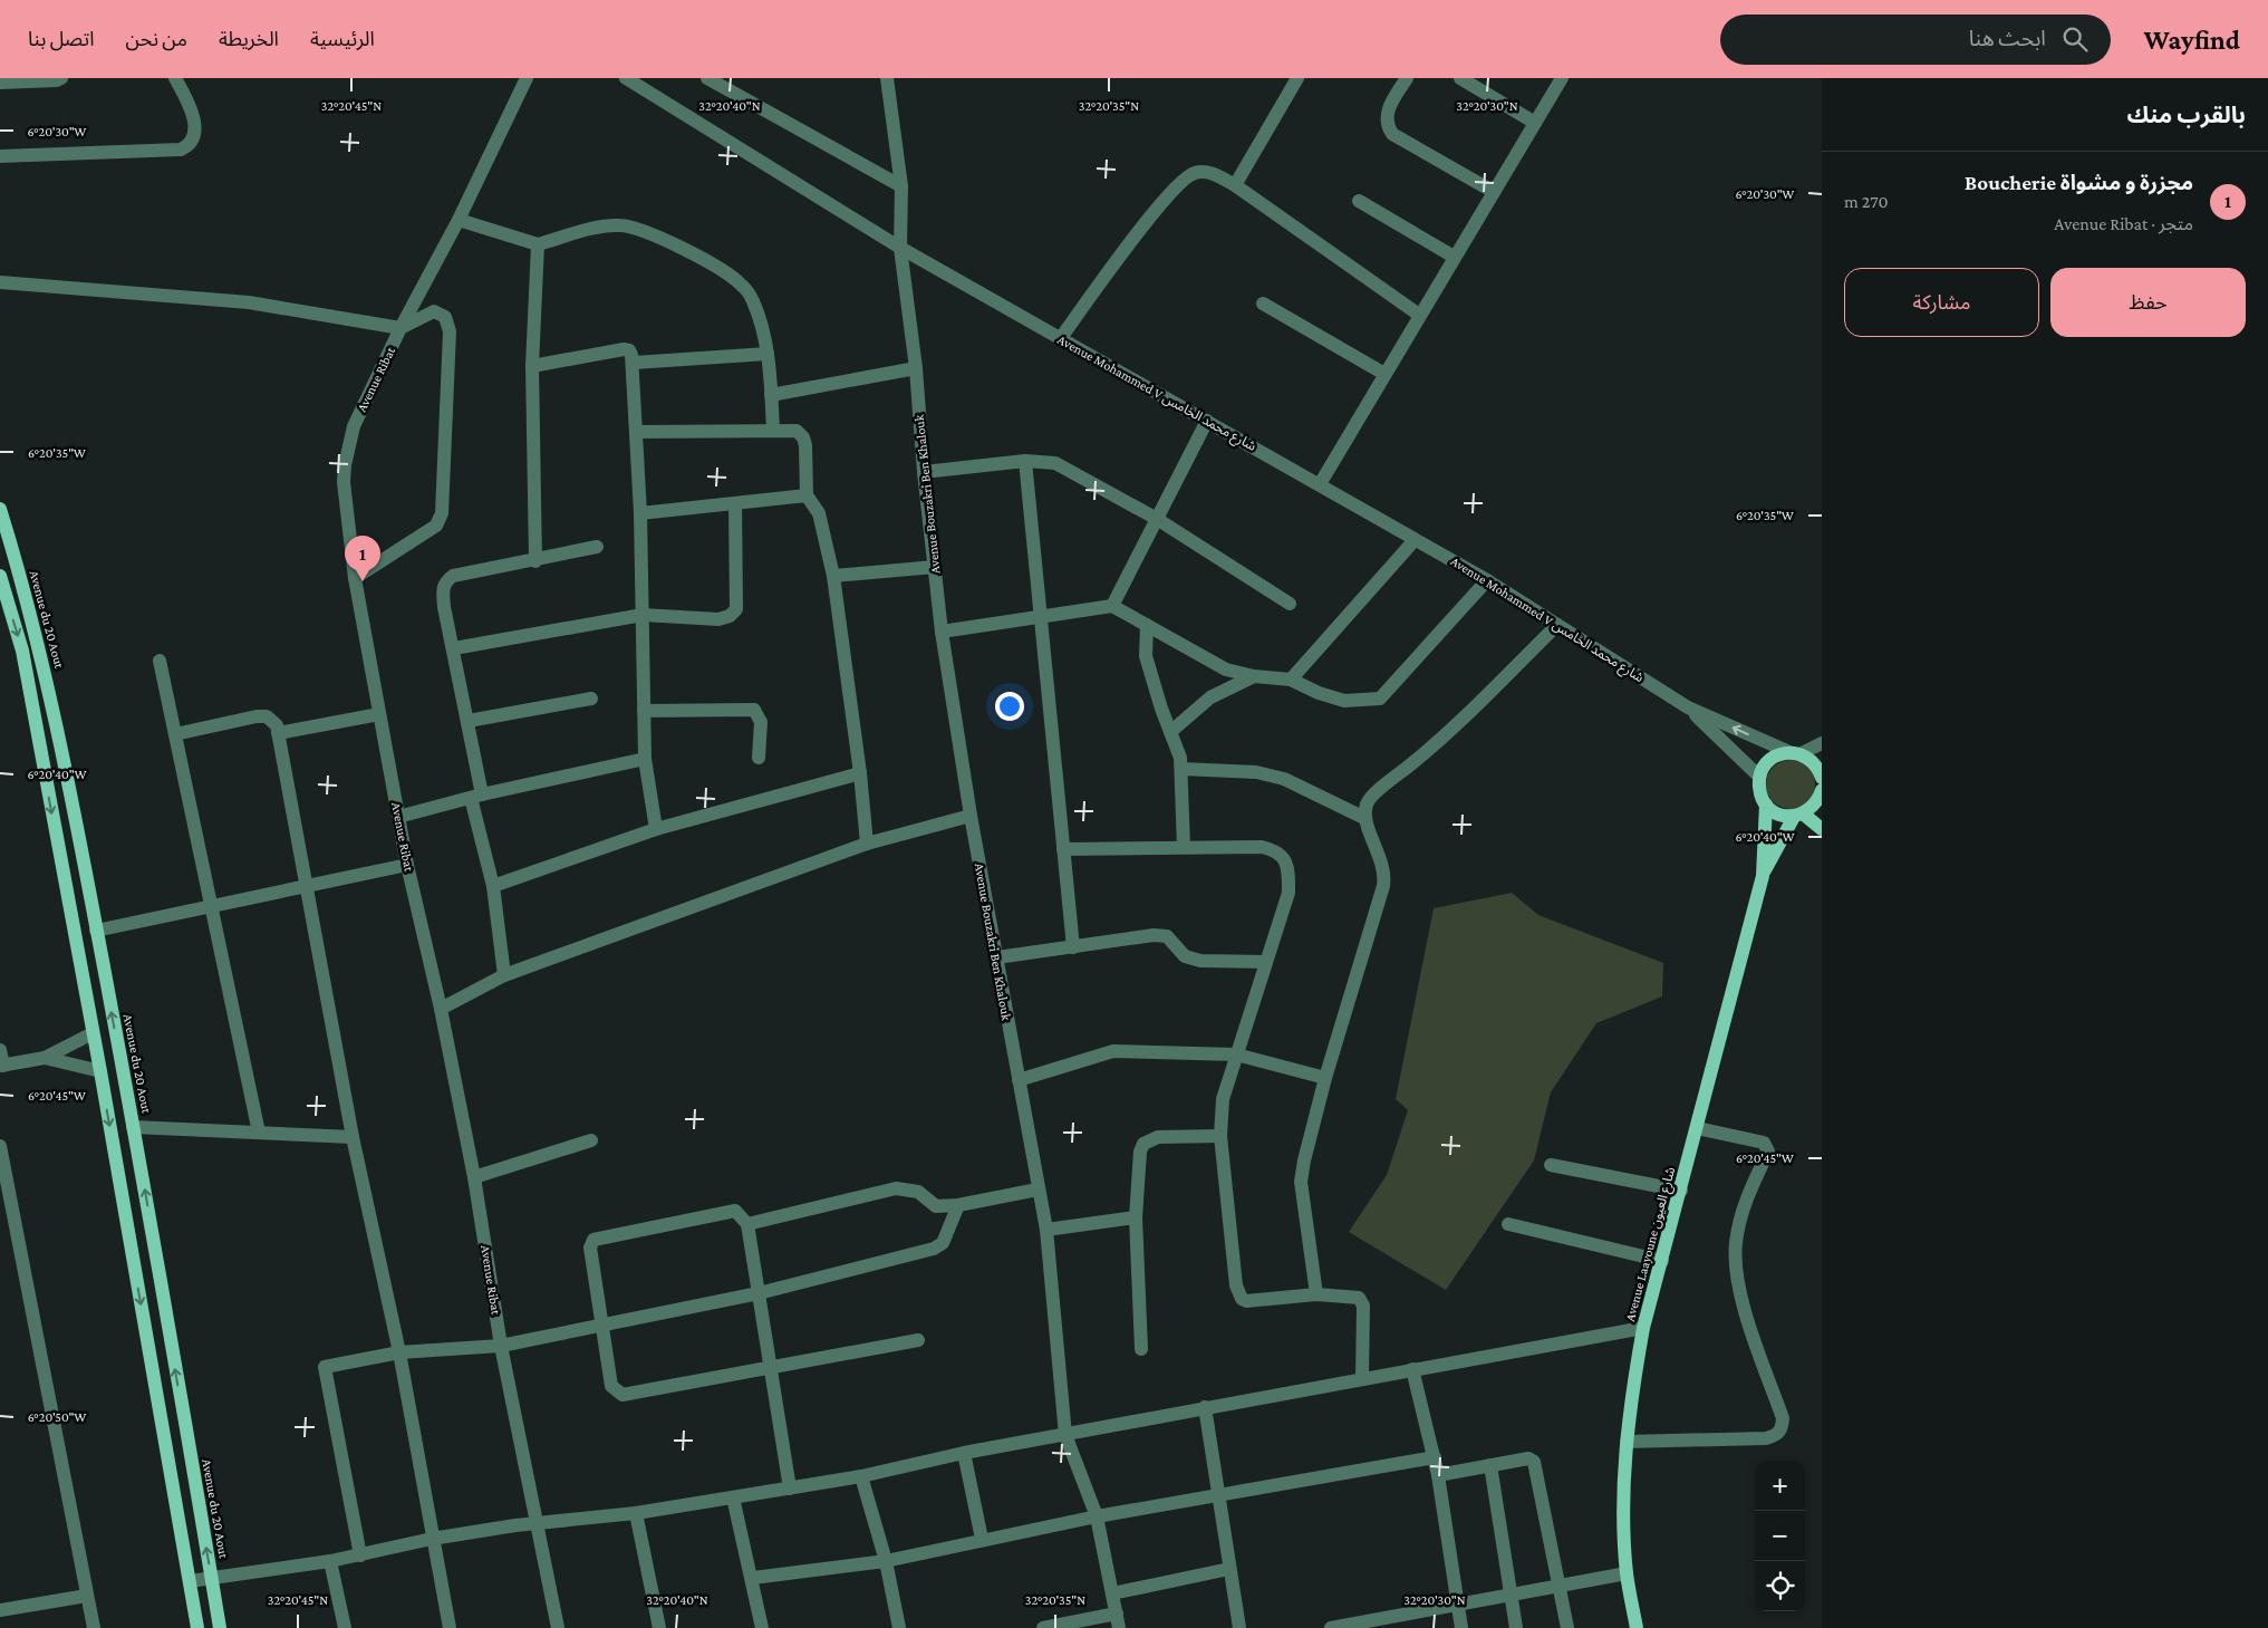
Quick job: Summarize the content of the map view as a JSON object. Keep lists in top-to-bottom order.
{
  "streets": {
    "main road": ["Avenue du 20 Aout", "Avenue Laayoune شارع العيون"],
    "street": ["Avenue Ribat", "Avenue Mohammed V شارع محمد الخامس", "Avenue Bouzakri Ben Khalouk"]
  },
  "crossings": [
    ["Avenue Mohammed V شارع محمد الخامس", "Avenue Bouzakri Ben Khalouk"]
  ],
  "page": {
    "header": "Wayfind",
    "search": "ابحث هنا",
    "nav": [
      "الرئيسية",
      "الخريطة",
      "من نحن",
      "اتصل بنا"
    ],
    "heading": "بالقرب منك",
    "list": [
      {
        "mark": "1",
        "name": "مجزرة و مشواة Boucherie",
        "note": "متجر · Avenue Ribat",
        "value": "270 m"
      }
    ],
    "buttons": ["حفظ", "مشاركة"],
    "pins": "1",
    "map_buttons": ["+", "−"]
  },
  "coordinates": [
    "32°20'45\"N",
    "32°20'40\"N",
    "32°20'35\"N",
    "32°20'30\"N",
    "6°20'30\"W",
    "6°20'35\"W",
    "6°20'40\"W",
    "6°20'45\"W",
    "6°20'50\"W"
  ]
}
